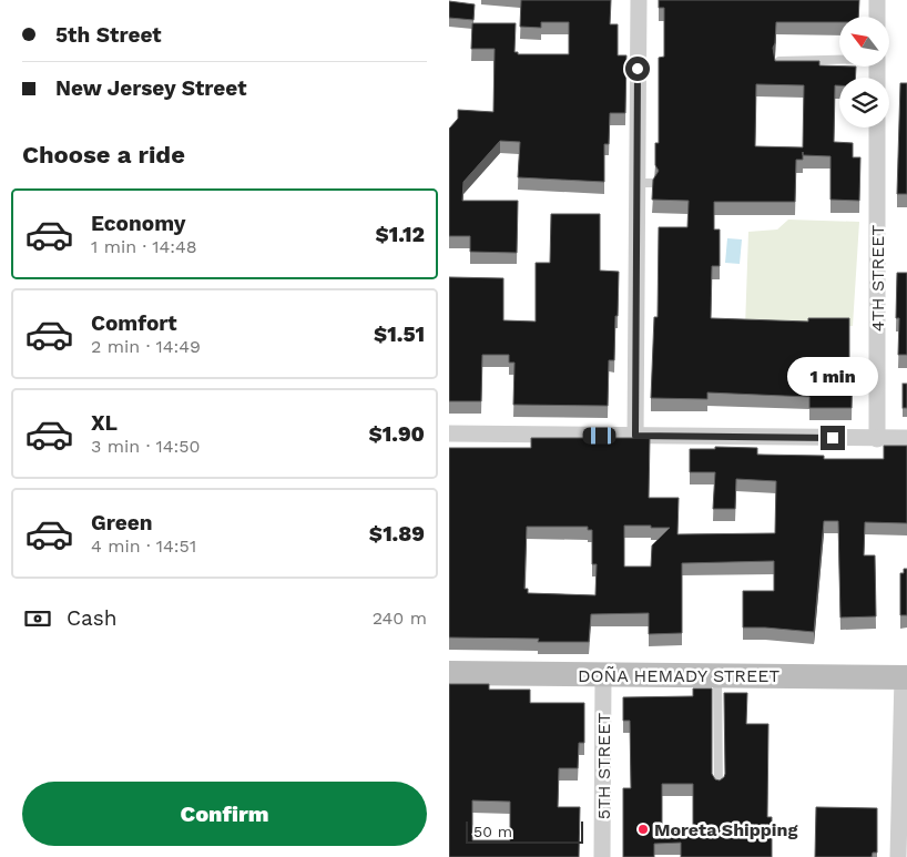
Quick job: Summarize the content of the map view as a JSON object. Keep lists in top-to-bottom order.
{
  "streets": {
    "main road": ["DOÑA HEMADY STREET"],
    "street": ["4TH STREET", "5TH STREET"]
  },
  "crossings": [
    ["DOÑA HEMADY STREET", "5TH STREET"]
  ],
  "places": ["Moreta Shipping"],
  "scale_bar": "50 m",
  "north": "top left",
  "page": {
    "banner": ["5th Street", "New Jersey Street"],
    "heading": "Choose a ride",
    "list": [
      {
        "name": "Economy",
        "note": "1 min · 14:48",
        "value": "$1.12"
      },
      {
        "name": "Comfort",
        "note": "2 min · 14:49",
        "value": "$1.51"
      },
      {
        "name": "XL",
        "note": "3 min · 14:50",
        "value": "$1.90"
      },
      {
        "name": "Green",
        "note": "4 min · 14:51",
        "value": "$1.89"
      }
    ],
    "bubble": "1 min",
    "pay": ["Cash", "240 m"],
    "buttons": "Confirm",
    "scale": "50 m"
  }
}
